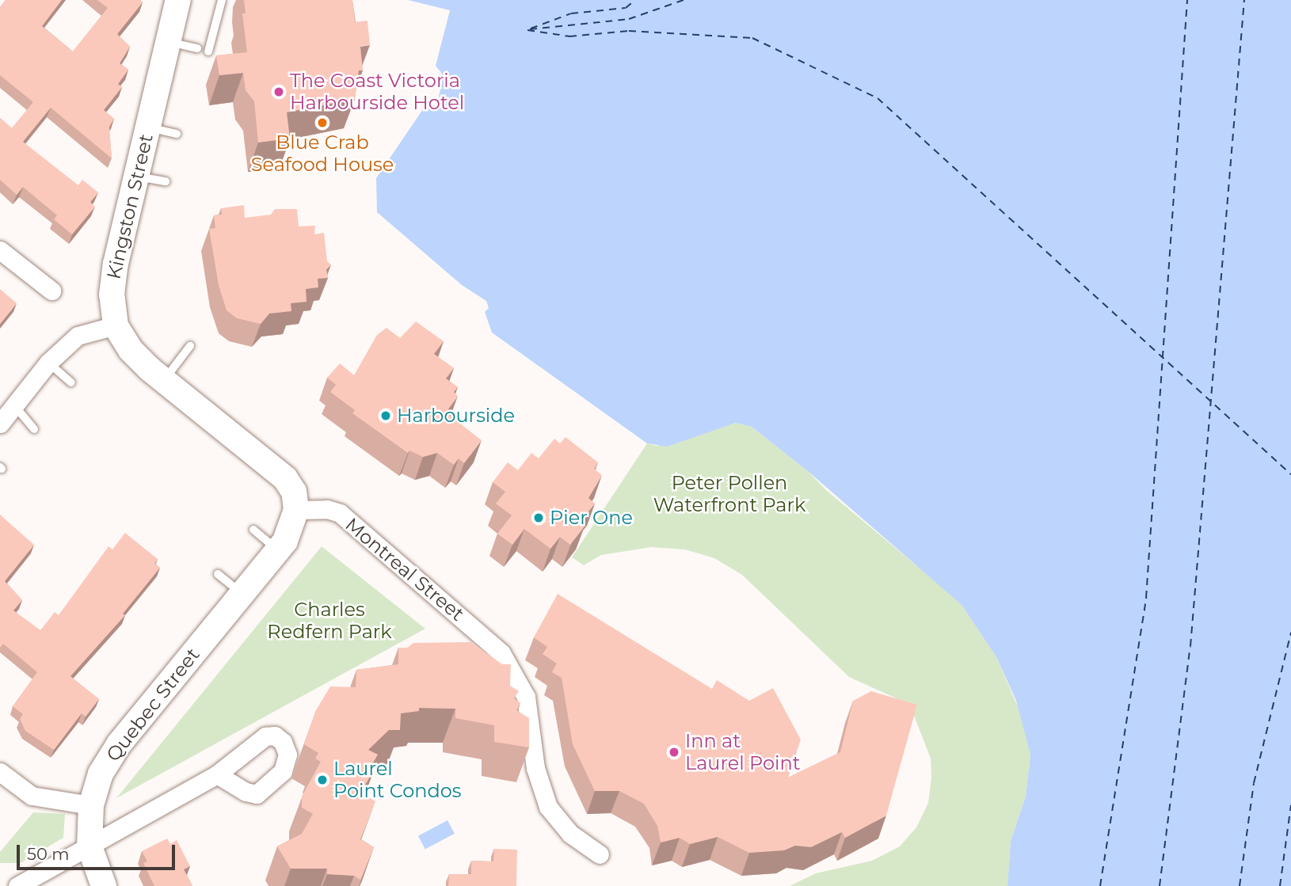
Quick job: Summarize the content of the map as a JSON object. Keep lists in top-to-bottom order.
{
  "streets": {
    "street": ["Kingston Street", "Montreal Street", "Quebec Street"]
  },
  "crossings": [
    ["Montreal Street", "Quebec Street"]
  ],
  "parks": ["Peter Pollen Waterfront Park", "Charles Redfern Park"],
  "places": [
    "The Coast Victoria Harbourside Hotel",
    "Blue Crab Seafood House",
    "Harbourside",
    "Pier One",
    "Inn at Laurel Point",
    "Laurel Point Condos"
  ],
  "scale_bar": "50 m"
}
